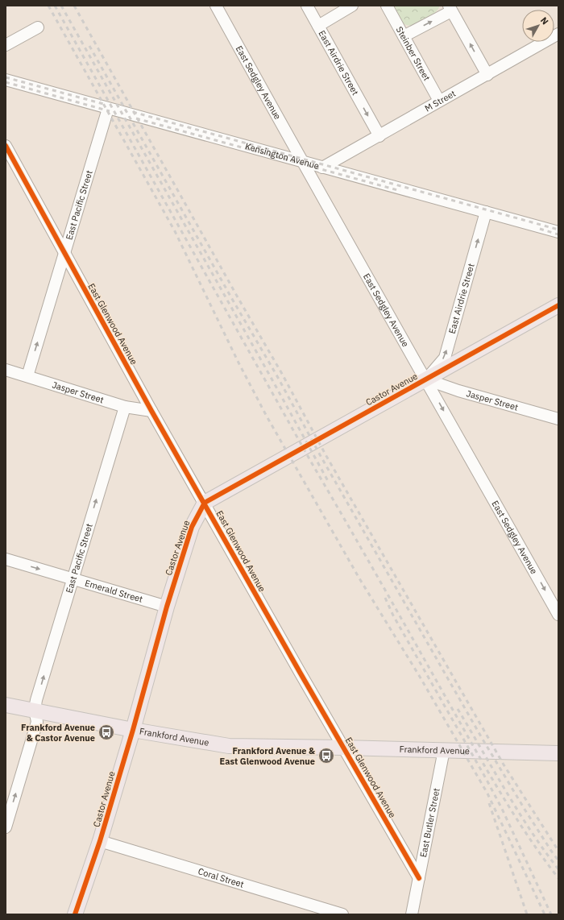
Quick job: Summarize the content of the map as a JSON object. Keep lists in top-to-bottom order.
{
  "streets": {
    "main road": ["Castor Avenue", "Frankford Avenue"],
    "street": [
      "Steinber Street",
      "East Airdrie Street",
      "East Sedgley Avenue",
      "M Street",
      "Kensington Avenue",
      "East Pacific Street",
      "East Glenwood Avenue",
      "Jasper Street",
      "Emerald Street",
      "East Butler Street",
      "Coral Street"
    ]
  },
  "crossings": [
    ["Steinber Street", "M Street"],
    ["East Airdrie Street", "East Sedgley Avenue"],
    ["East Airdrie Street", "M Street"],
    ["East Airdrie Street", "Kensington Avenue"],
    ["East Airdrie Street", "Castor Avenue"],
    ["East Airdrie Street", "Jasper Street"],
    ["East Sedgley Avenue", "Kensington Avenue"],
    ["East Sedgley Avenue", "Castor Avenue"],
    ["East Sedgley Avenue", "Jasper Street"],
    ["M Street", "Kensington Avenue"],
    ["Kensington Avenue", "East Pacific Street"],
    ["East Pacific Street", "East Glenwood Avenue"],
    ["East Pacific Street", "Jasper Street"],
    ["East Pacific Street", "Emerald Street"],
    ["East Pacific Street", "Frankford Avenue"],
    ["East Glenwood Avenue", "Castor Avenue"],
    ["East Glenwood Avenue", "Jasper Street"],
    ["East Glenwood Avenue", "Frankford Avenue"],
    ["East Glenwood Avenue", "East Butler Street"],
    ["Castor Avenue", "Jasper Street"],
    ["Castor Avenue", "Emerald Street"],
    ["Castor Avenue", "Frankford Avenue"],
    ["Castor Avenue", "Coral Street"],
    ["Frankford Avenue", "East Butler Street"]
  ],
  "one_way": ["East Sedgley Avenue", "East Pacific Street", "Emerald Street"],
  "places": {
    "bus stop": ["Frankford Avenue & Castor Avenue", "Frankford Avenue & East Glenwood Avenue"]
  },
  "north": "top right"
}
